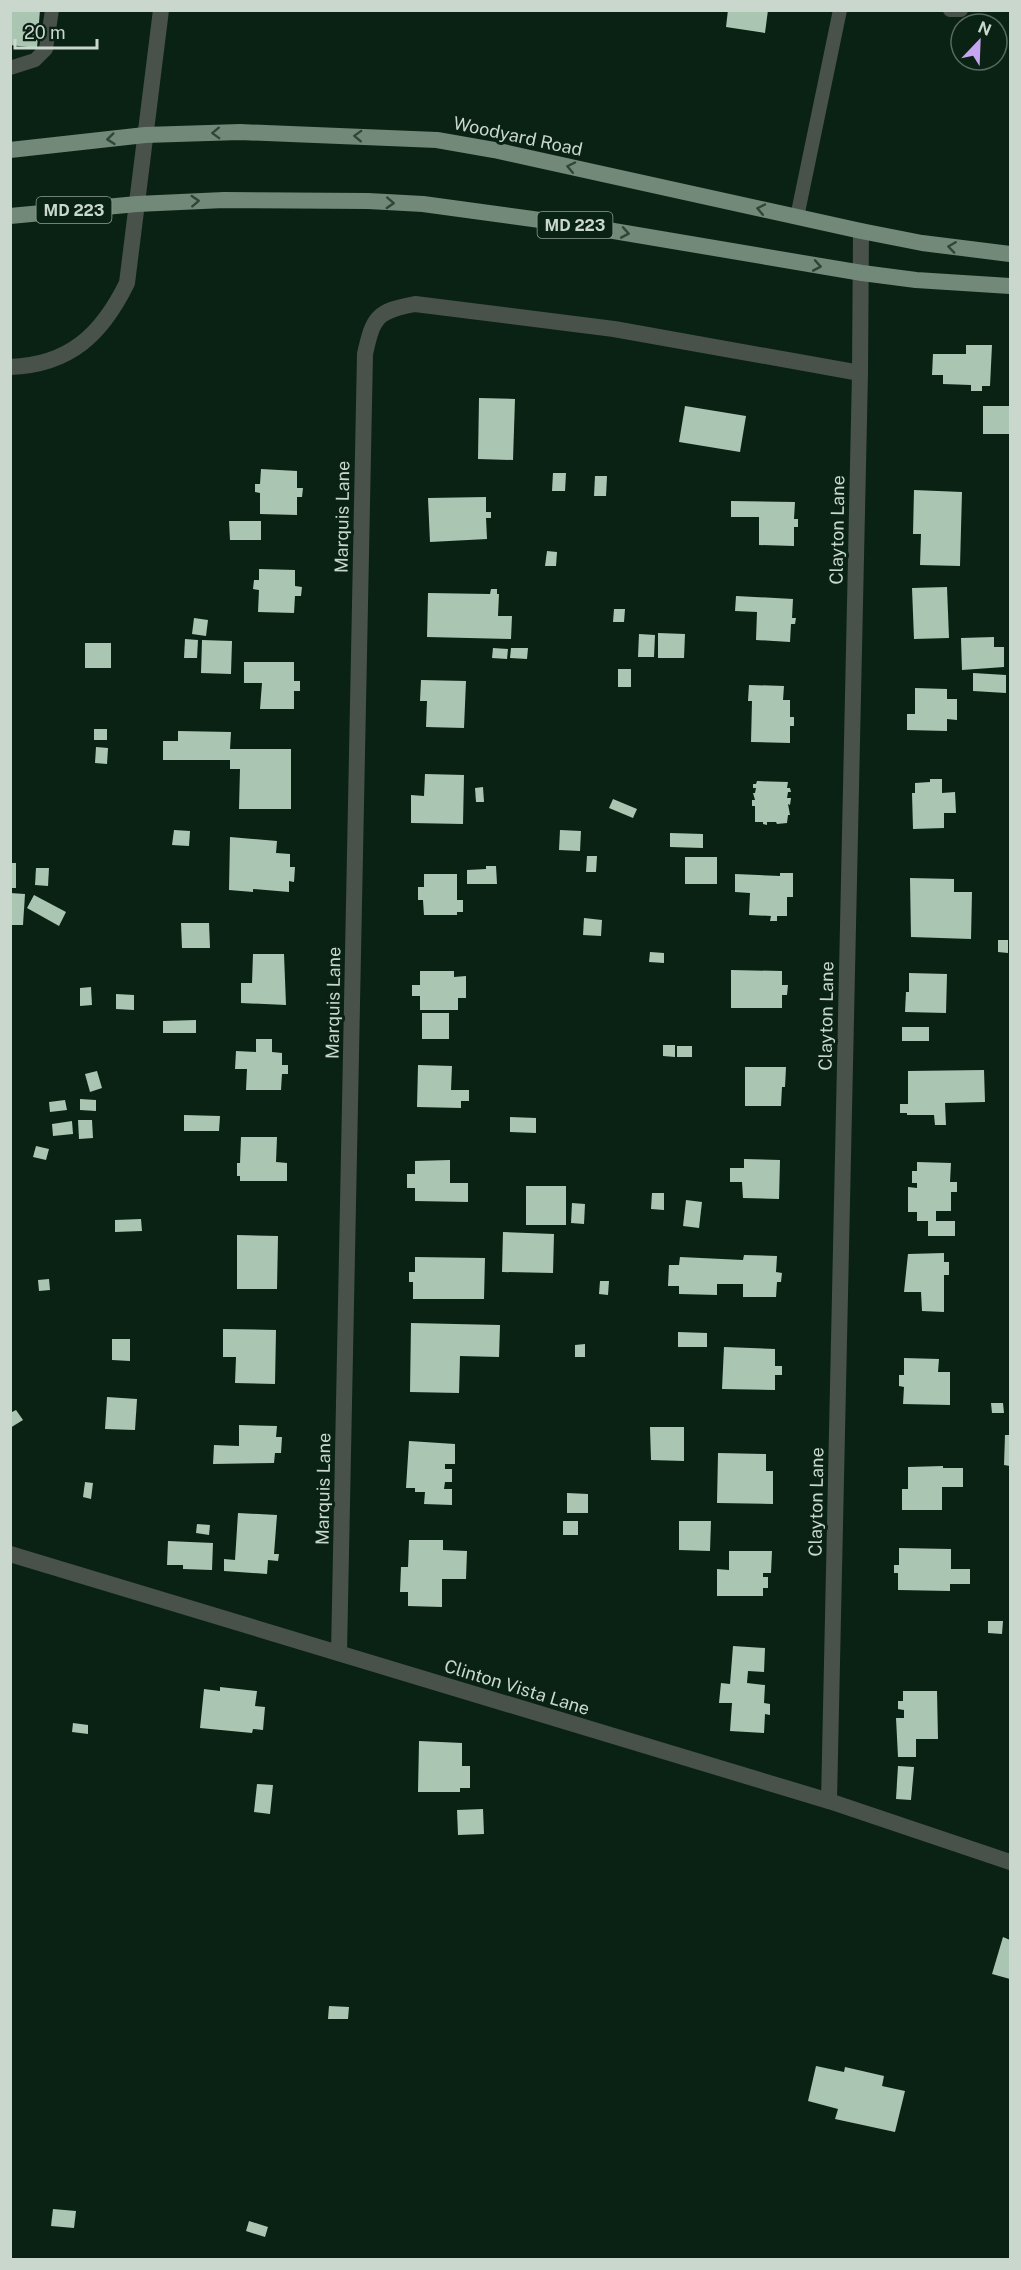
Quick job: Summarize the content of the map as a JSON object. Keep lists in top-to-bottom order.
{
  "streets": {
    "main road": ["Woodyard Road", "MD 223"],
    "street": ["Marquis Lane", "Clayton Lane", "Clinton Vista Lane"]
  },
  "crossings": [
    ["Woodyard Road", "Clayton Lane"],
    ["MD 223", "Clayton Lane"],
    ["Marquis Lane", "Clayton Lane"],
    ["Marquis Lane", "Clinton Vista Lane"],
    ["Clayton Lane", "Clinton Vista Lane"]
  ],
  "scale_bar": "20 m",
  "north": "top right"
}
